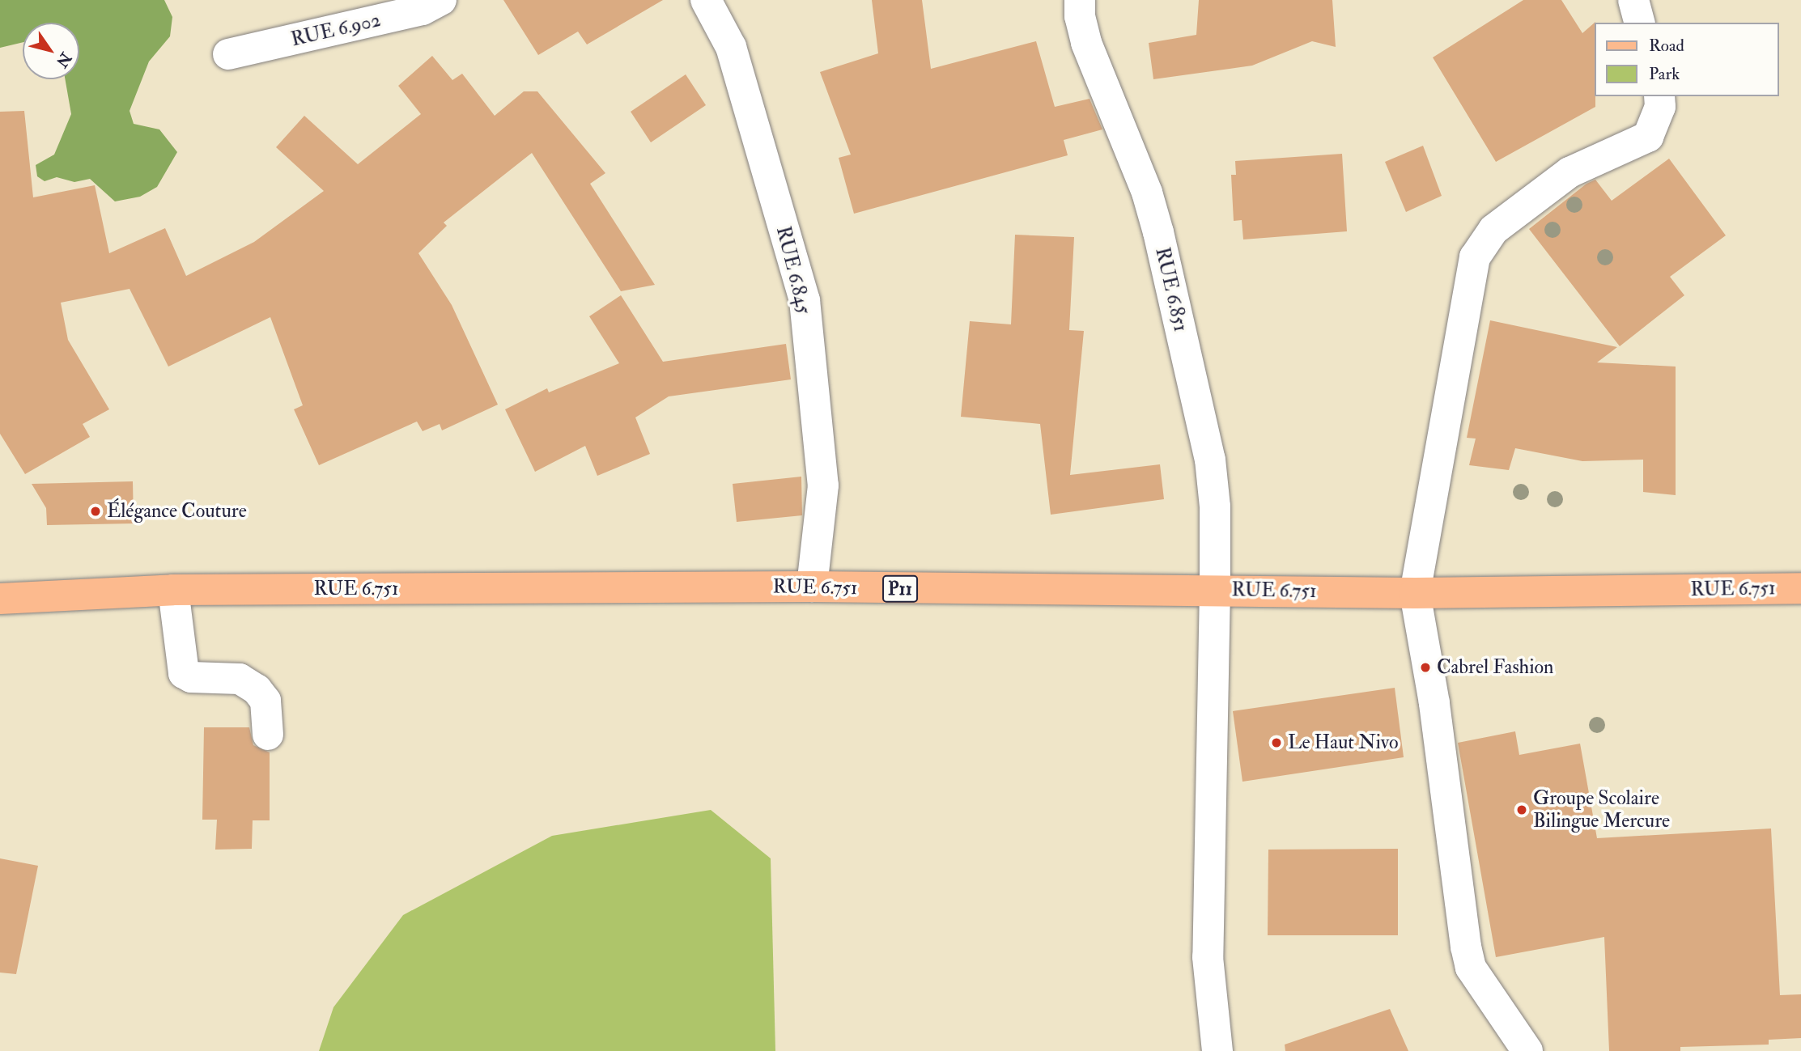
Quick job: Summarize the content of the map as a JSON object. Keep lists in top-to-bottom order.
{
  "streets": {
    "main road": ["RUE 6.751", "P11"],
    "street": ["RUE 6.902", "RUE 6.845", "RUE 6.851"]
  },
  "crossings": [
    ["RUE 6.845", "RUE 6.751"],
    ["RUE 6.851", "RUE 6.751"]
  ],
  "places": [
    "Élégance Couture",
    "Cabrel Fashion",
    "Le Haut Nivo",
    "Groupe Scolaire Bilingue Mercure"
  ],
  "legend": ["Road", "Park"],
  "north": "bottom right"
}
